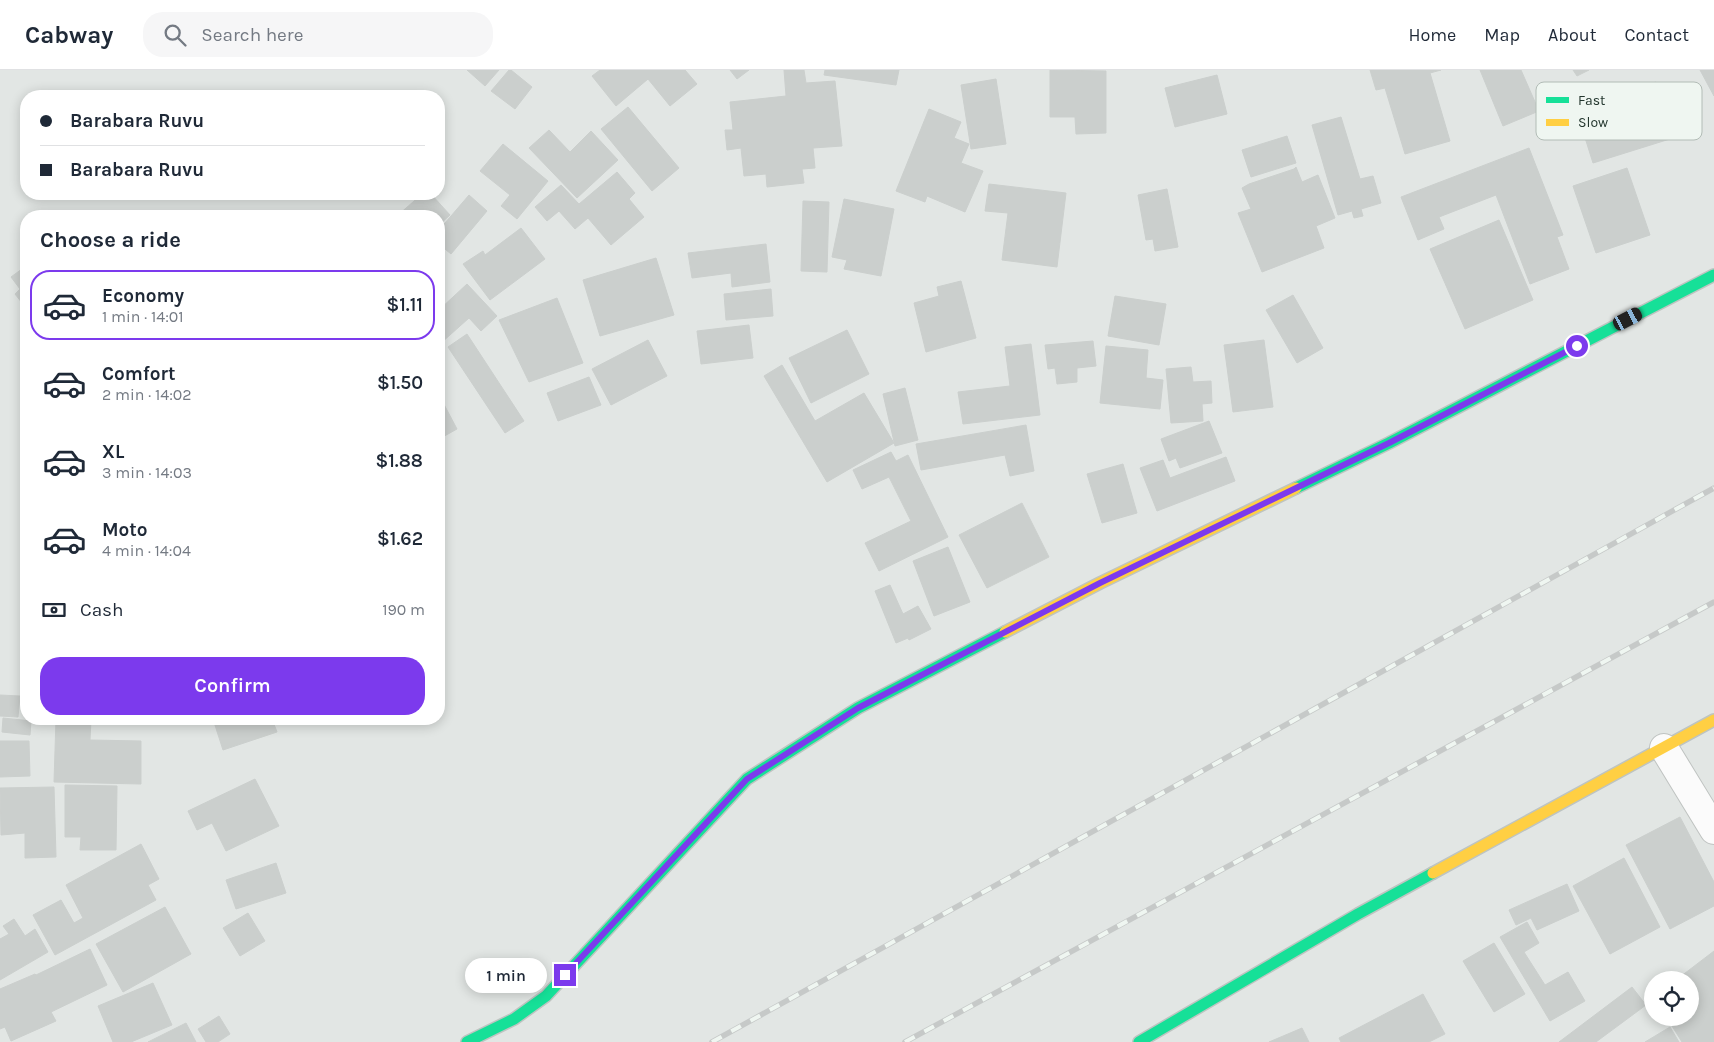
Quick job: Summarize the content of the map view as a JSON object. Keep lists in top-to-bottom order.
{
  "legend": ["Fast", "Slow"],
  "page": {
    "header": "Cabway",
    "search": "Search here",
    "nav": [
      "Home",
      "Map",
      "About",
      "Contact"
    ],
    "banner": ["Barabara Ruvu", "Barabara Ruvu"],
    "heading": "Choose a ride",
    "list": [
      {
        "name": "Economy",
        "note": "1 min · 14:01",
        "value": "$1.11"
      },
      {
        "name": "Comfort",
        "note": "2 min · 14:02",
        "value": "$1.50"
      },
      {
        "name": "XL",
        "note": "3 min · 14:03",
        "value": "$1.88"
      },
      {
        "name": "Moto",
        "note": "4 min · 14:04",
        "value": "$1.62"
      }
    ],
    "pay": ["Cash", "190 m"],
    "buttons": "Confirm",
    "bubble": "1 min"
  }
}
